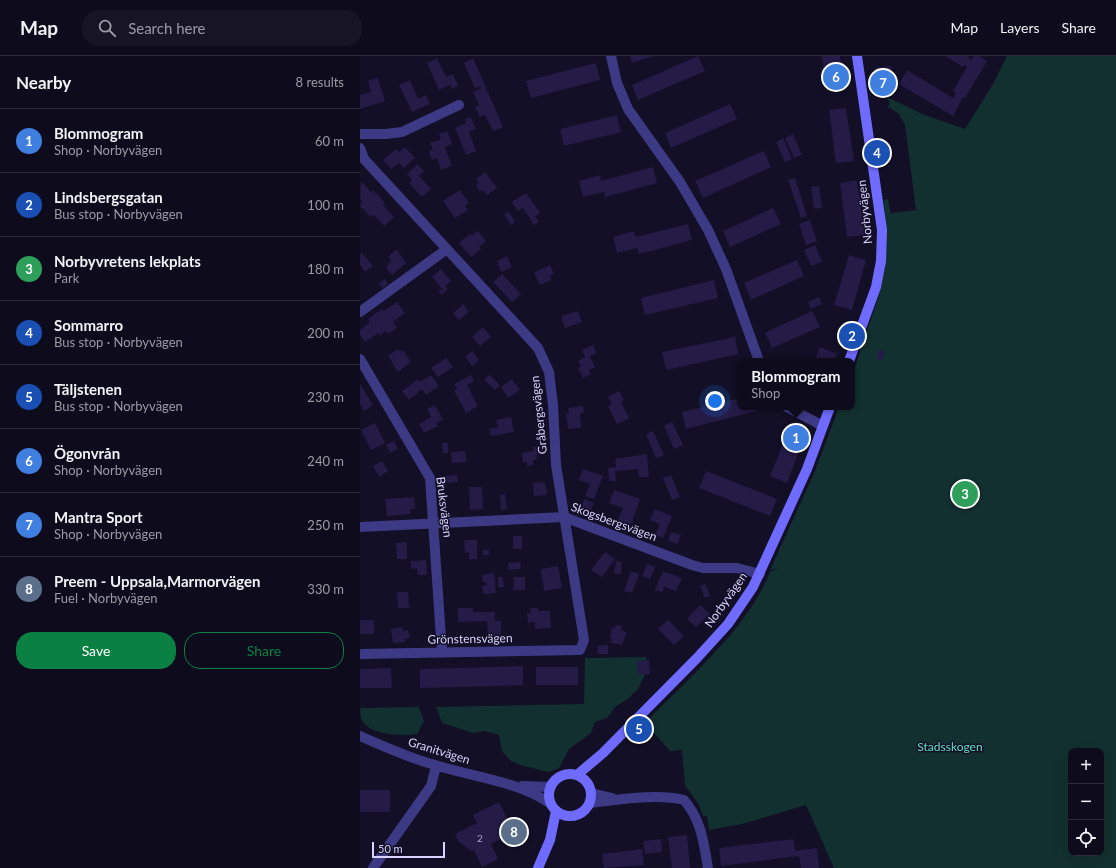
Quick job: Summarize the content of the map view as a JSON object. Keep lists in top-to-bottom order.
{
  "streets": {
    "street": [
      "Norbyvägen",
      "Gråbergsvägen",
      "Bruksvägen",
      "Skogsbergsvägen",
      "Grönstensvägen",
      "Granitvägen"
    ]
  },
  "crossings": [
    ["Norbyvägen", "Skogsbergsvägen"],
    ["Norbyvägen", "Granitvägen"],
    ["Gråbergsvägen", "Skogsbergsvägen"],
    ["Gråbergsvägen", "Grönstensvägen"],
    ["Bruksvägen", "Skogsbergsvägen"],
    ["Bruksvägen", "Grönstensvägen"]
  ],
  "parks": ["Stadsskogen"],
  "house_numbers": ["2"],
  "scale_bar": "50 m",
  "page": {
    "header": "Map",
    "search": "Search here",
    "nav": ["Map", "Layers", "Share"],
    "heading": ["Nearby", "8 results"],
    "pins": [
      "6",
      "7",
      "4",
      "2",
      "1",
      "3",
      "5",
      "8"
    ],
    "list": [
      {
        "mark": "1",
        "name": "Blommogram",
        "note": "Shop · Norbyvägen",
        "value": "60 m"
      },
      {
        "mark": "2",
        "name": "Lindsbergsgatan",
        "note": "Bus stop · Norbyvägen",
        "value": "100 m"
      },
      {
        "mark": "3",
        "name": "Norbyvretens lekplats",
        "note": "Park",
        "value": "180 m"
      },
      {
        "mark": "4",
        "name": "Sommarro",
        "note": "Bus stop · Norbyvägen",
        "value": "200 m"
      },
      {
        "mark": "5",
        "name": "Täljstenen",
        "note": "Bus stop · Norbyvägen",
        "value": "230 m"
      },
      {
        "mark": "6",
        "name": "Ögonvrån",
        "note": "Shop · Norbyvägen",
        "value": "240 m"
      },
      {
        "mark": "7",
        "name": "Mantra Sport",
        "note": "Shop · Norbyvägen",
        "value": "250 m"
      },
      {
        "mark": "8",
        "name": "Preem - Uppsala,Marmorvägen",
        "note": "Fuel · Norbyvägen",
        "value": "330 m"
      }
    ],
    "popup": ["Blommogram", "Shop"],
    "buttons": ["Save", "Share"],
    "map_buttons": ["+", "−"],
    "scale": "50 m"
  }
}
